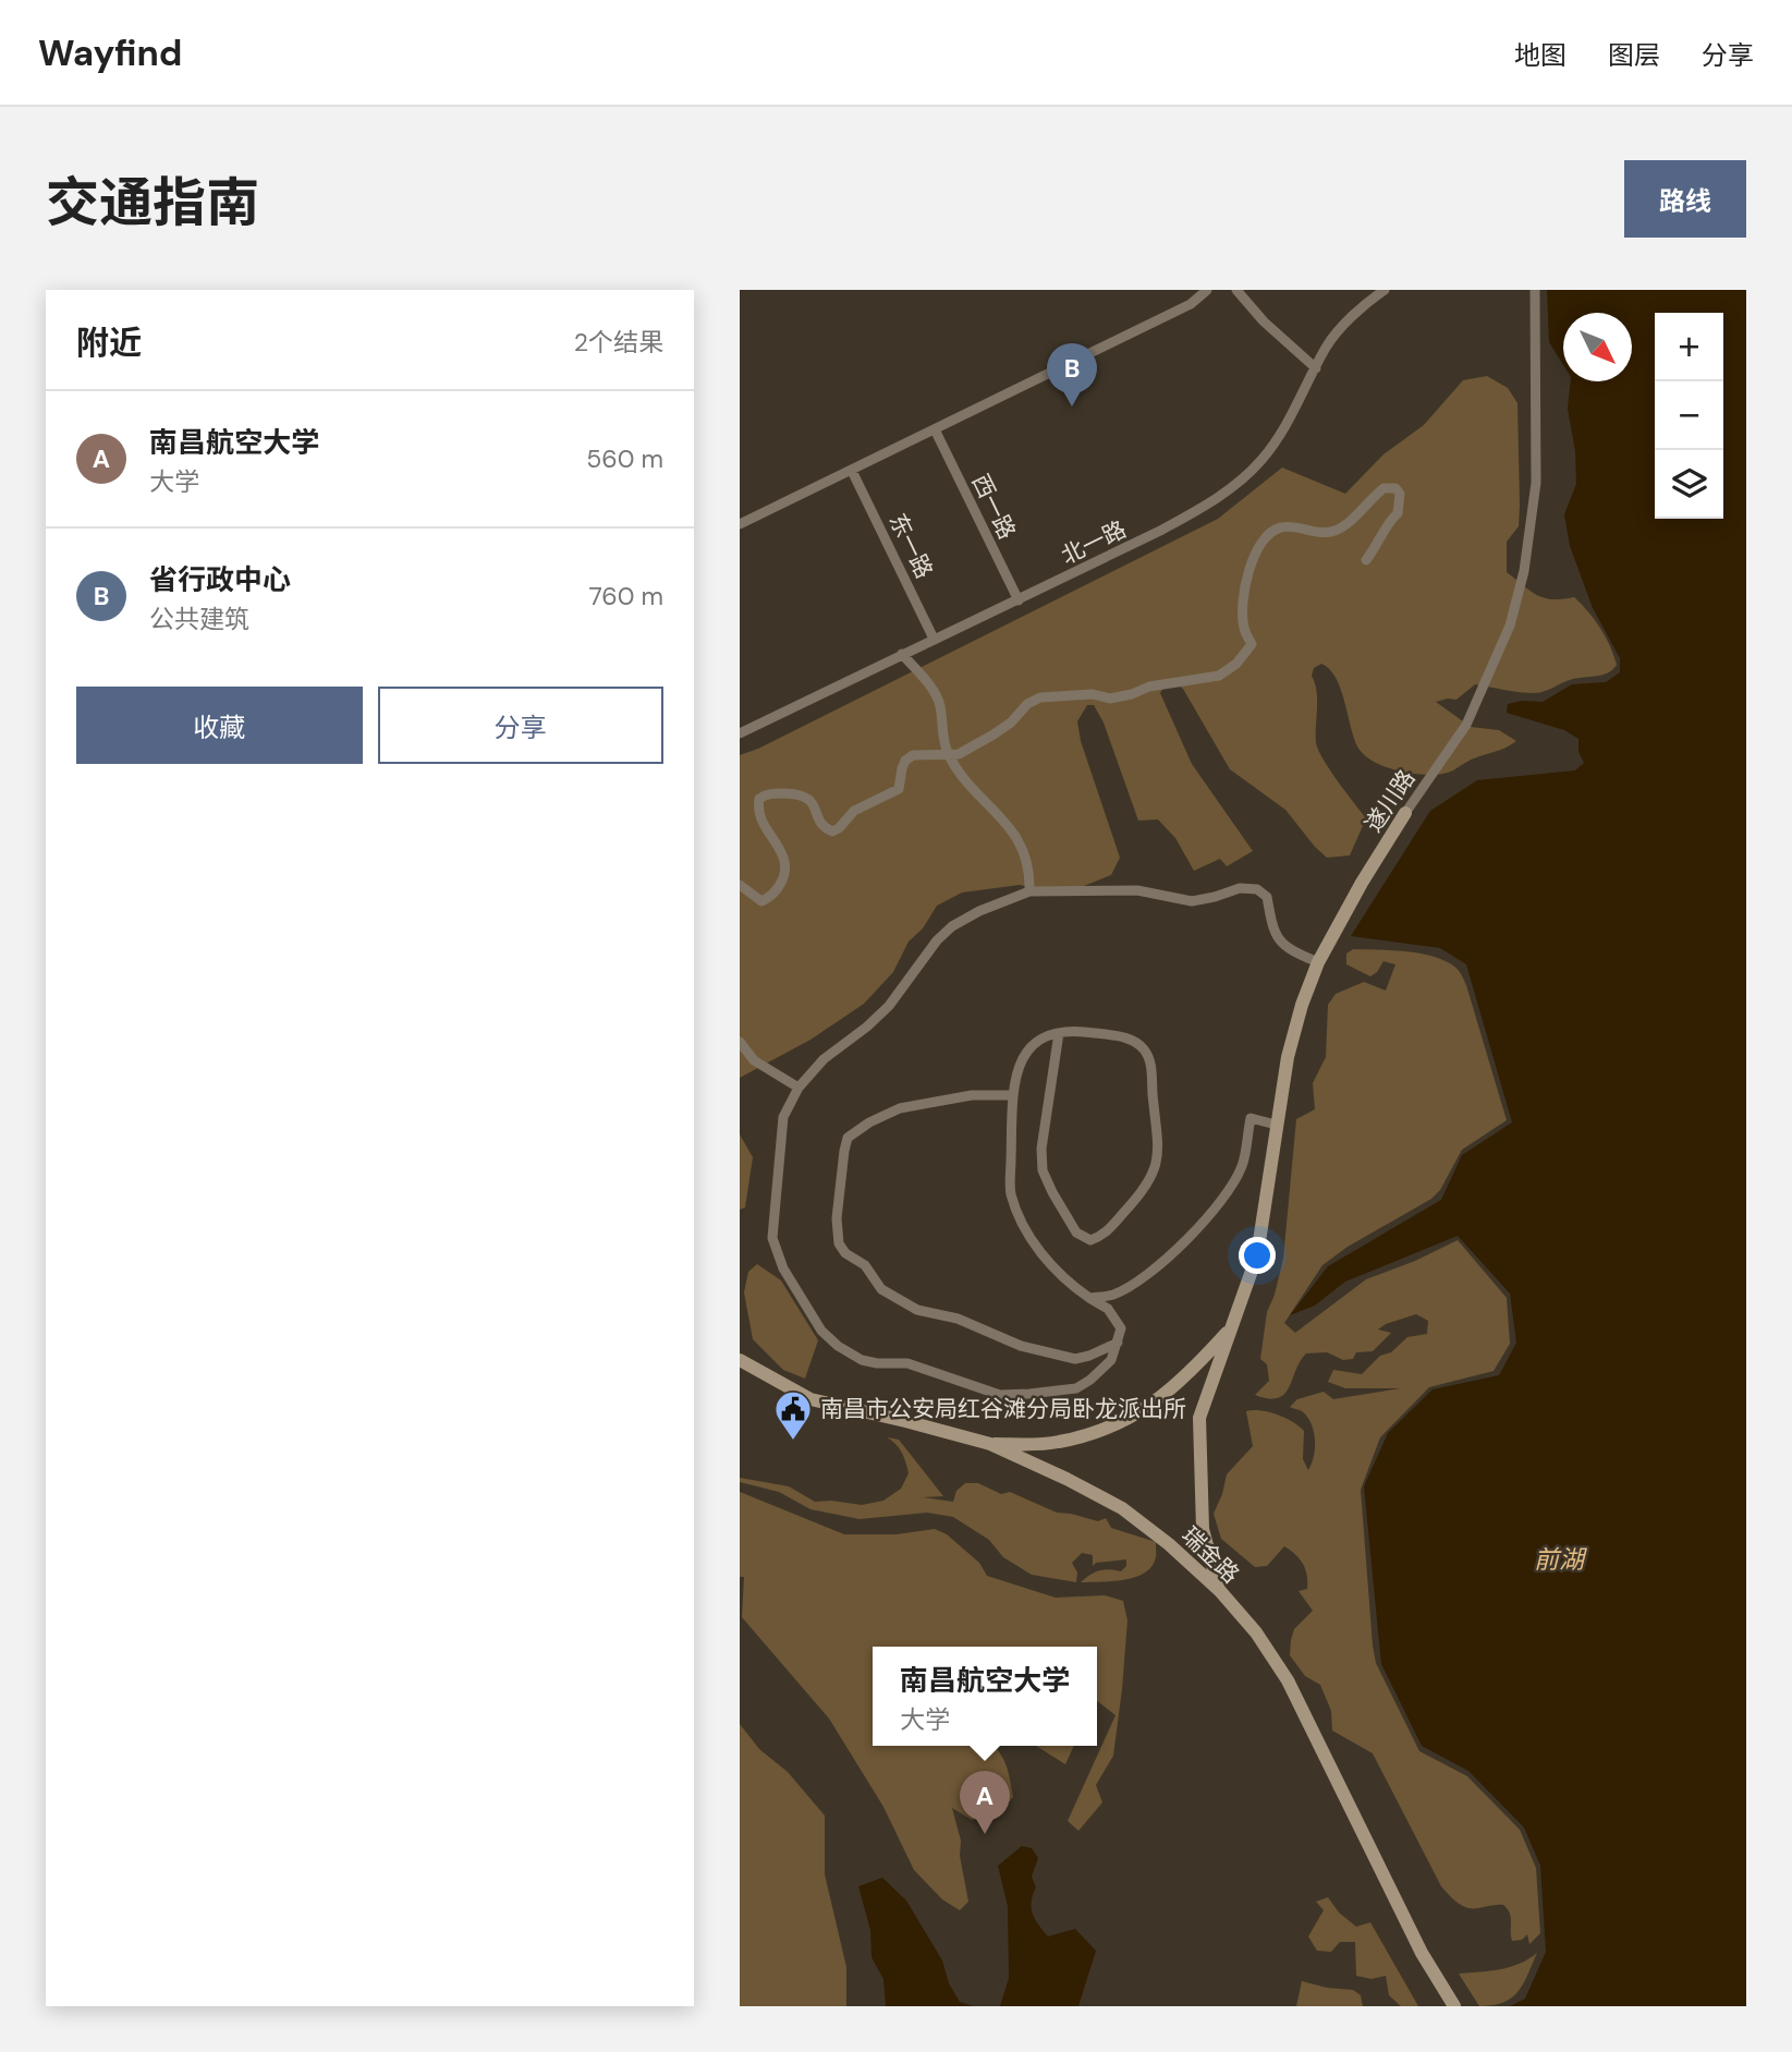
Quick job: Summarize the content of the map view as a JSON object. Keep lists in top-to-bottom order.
{
  "streets": {
    "street": [
      "西一路",
      "北一路",
      "东一路",
      "遂川路",
      "瑞金路"
    ]
  },
  "crossings": [
    ["西一路", "北一路"],
    ["北一路", "东一路"],
    ["遂川路", "瑞金路"]
  ],
  "water": ["前湖"],
  "places": {
    "public building": ["南昌市公安局红谷滩分局卧龙派出所"]
  },
  "north": "bottom right",
  "page": {
    "header": "Wayfind",
    "nav": ["地图", "图层", "分享"],
    "title": "交通指南",
    "buttons": [
      "路线",
      ["收藏", "分享"]
    ],
    "heading": ["附近", "2个结果"],
    "map_buttons": ["+", "−"],
    "pins": ["B", "A"],
    "list": [
      {
        "mark": "A",
        "name": "南昌航空大学",
        "note": "大学",
        "value": "560 m"
      },
      {
        "mark": "B",
        "name": "省行政中心",
        "note": "公共建筑",
        "value": "760 m"
      }
    ],
    "popup": ["南昌航空大学", "大学"]
  }
}
